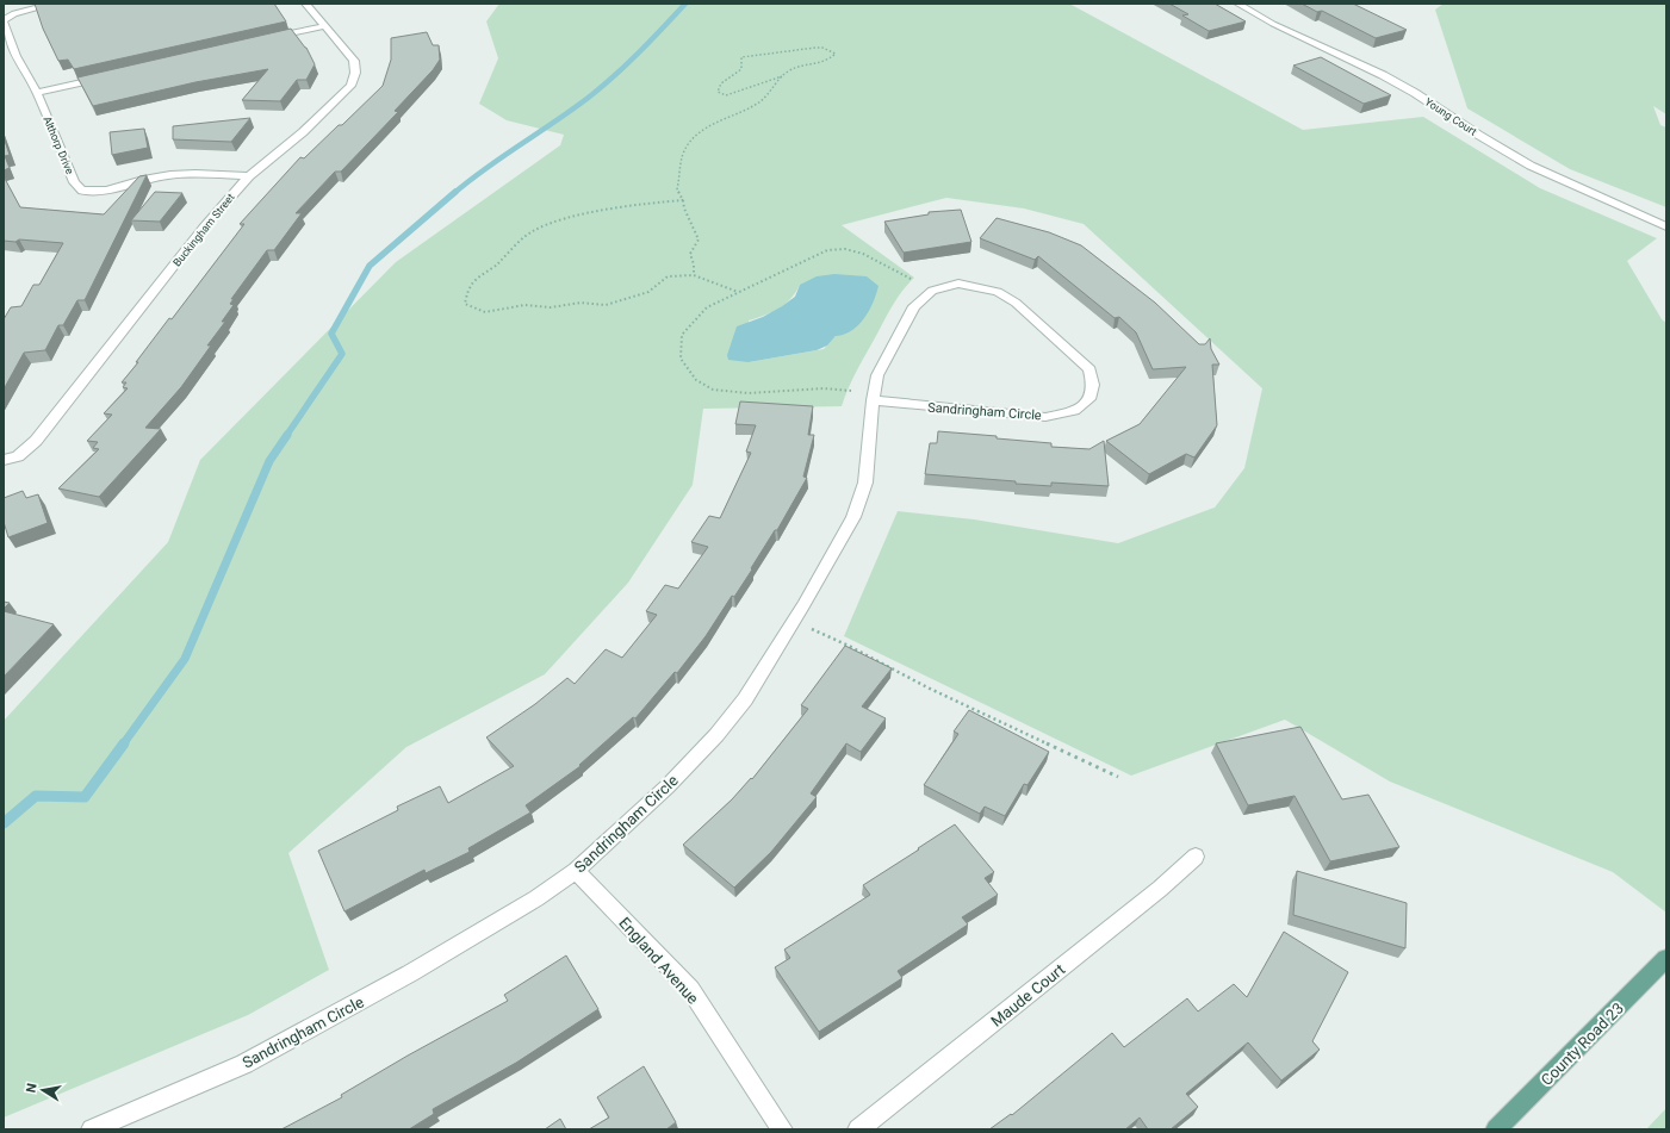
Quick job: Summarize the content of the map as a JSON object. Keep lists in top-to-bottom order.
{
  "streets": {
    "main road": ["County Road 23"],
    "street": [
      "Young Court",
      "Althorp Drive",
      "Buckingham Street",
      "Sandringham Circle",
      "England Avenue",
      "Maude Court"
    ]
  },
  "crossings": [
    ["Althorp Drive", "Buckingham Street"],
    ["Sandringham Circle", "England Avenue"]
  ],
  "north": "left"
}
